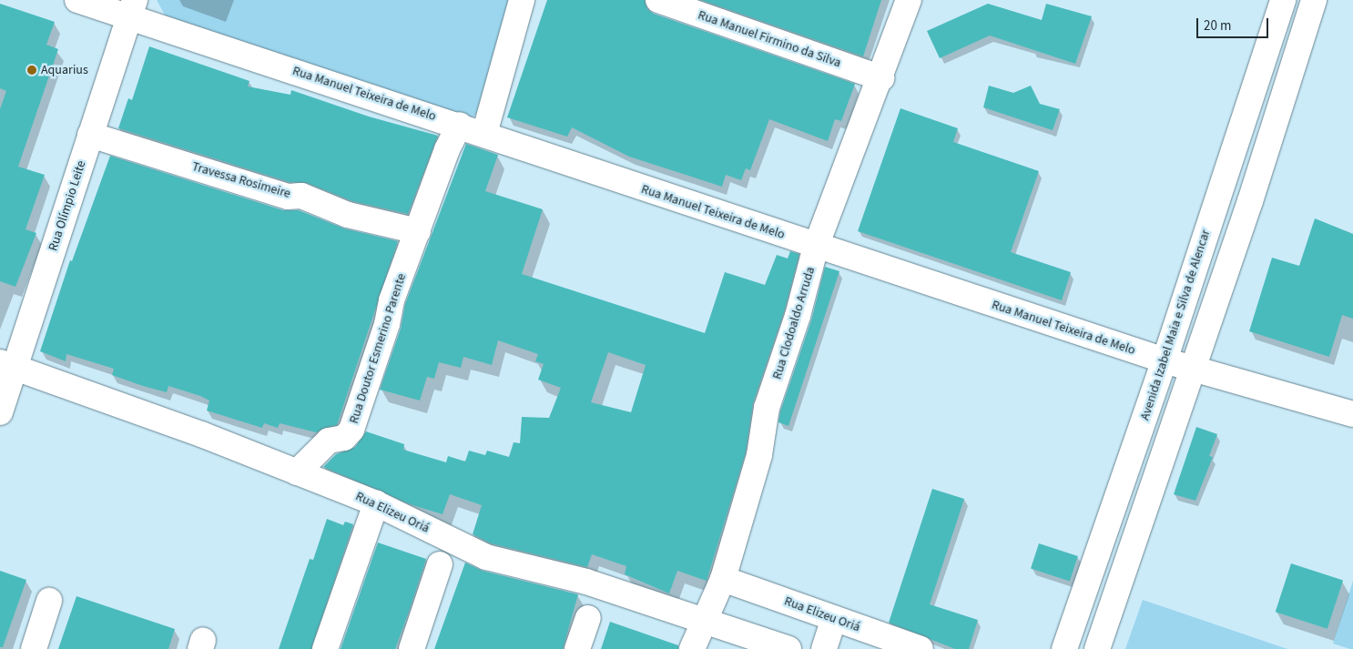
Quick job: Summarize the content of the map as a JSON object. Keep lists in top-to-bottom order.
{
  "streets": {
    "street": [
      "Rua Manuel Firmino da Silva",
      "Rua Manuel Teixeira de Melo",
      "Travessa Rosimeire",
      "Rua Olímpio Leite",
      "Rua Clodoaldo Arruda",
      "Avenida Izabel Maia e Silva de Alencar",
      "Rua Doutor Esmerino Parente",
      "Rua Elizeu Oriá"
    ]
  },
  "crossings": [
    ["Rua Manuel Firmino da Silva", "Rua Clodoaldo Arruda"],
    ["Rua Manuel Teixeira de Melo", "Rua Olímpio Leite"],
    ["Rua Manuel Teixeira de Melo", "Rua Clodoaldo Arruda"],
    ["Rua Manuel Teixeira de Melo", "Avenida Izabel Maia e Silva de Alencar"],
    ["Rua Manuel Teixeira de Melo", "Rua Doutor Esmerino Parente"],
    ["Travessa Rosimeire", "Rua Olímpio Leite"],
    ["Travessa Rosimeire", "Rua Doutor Esmerino Parente"],
    ["Rua Olímpio Leite", "Rua Elizeu Oriá"],
    ["Rua Clodoaldo Arruda", "Rua Elizeu Oriá"],
    ["Rua Doutor Esmerino Parente", "Rua Elizeu Oriá"]
  ],
  "places": ["Aquarius"],
  "scale_bar": "20 m"
}
